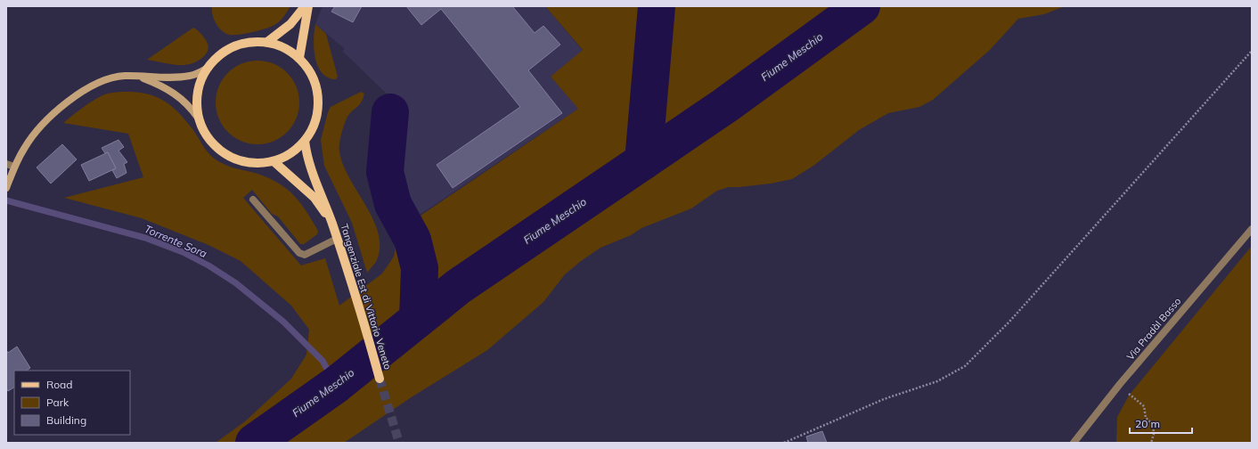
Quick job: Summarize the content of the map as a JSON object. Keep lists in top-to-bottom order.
{
  "streets": {
    "main road": ["Tangenziale Est di Vittorio Veneto"],
    "street": ["Via Pradàl Basso"]
  },
  "water": ["Fiume Meschio", "Torrente Sora"],
  "legend": ["Road", "Park", "Building"],
  "scale_bar": "20 m"
}
